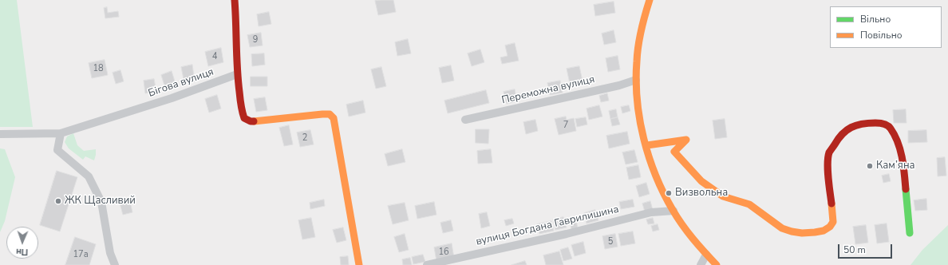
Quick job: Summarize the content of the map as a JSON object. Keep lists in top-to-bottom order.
{
  "streets": {
    "street": ["Бігова вулиця", "Переможна вулиця", "вулиця Богдана Гаврилишина"]
  },
  "places": ["Кам’яна", "Визвольна", "ЖК Щасливий"],
  "house_numbers": [
    "9",
    "4",
    "18",
    "7",
    "2",
    "5",
    "16",
    "17а"
  ],
  "legend": ["Вільно", "Повільно"],
  "scale_bar": "50 m",
  "north": "bottom"
}
